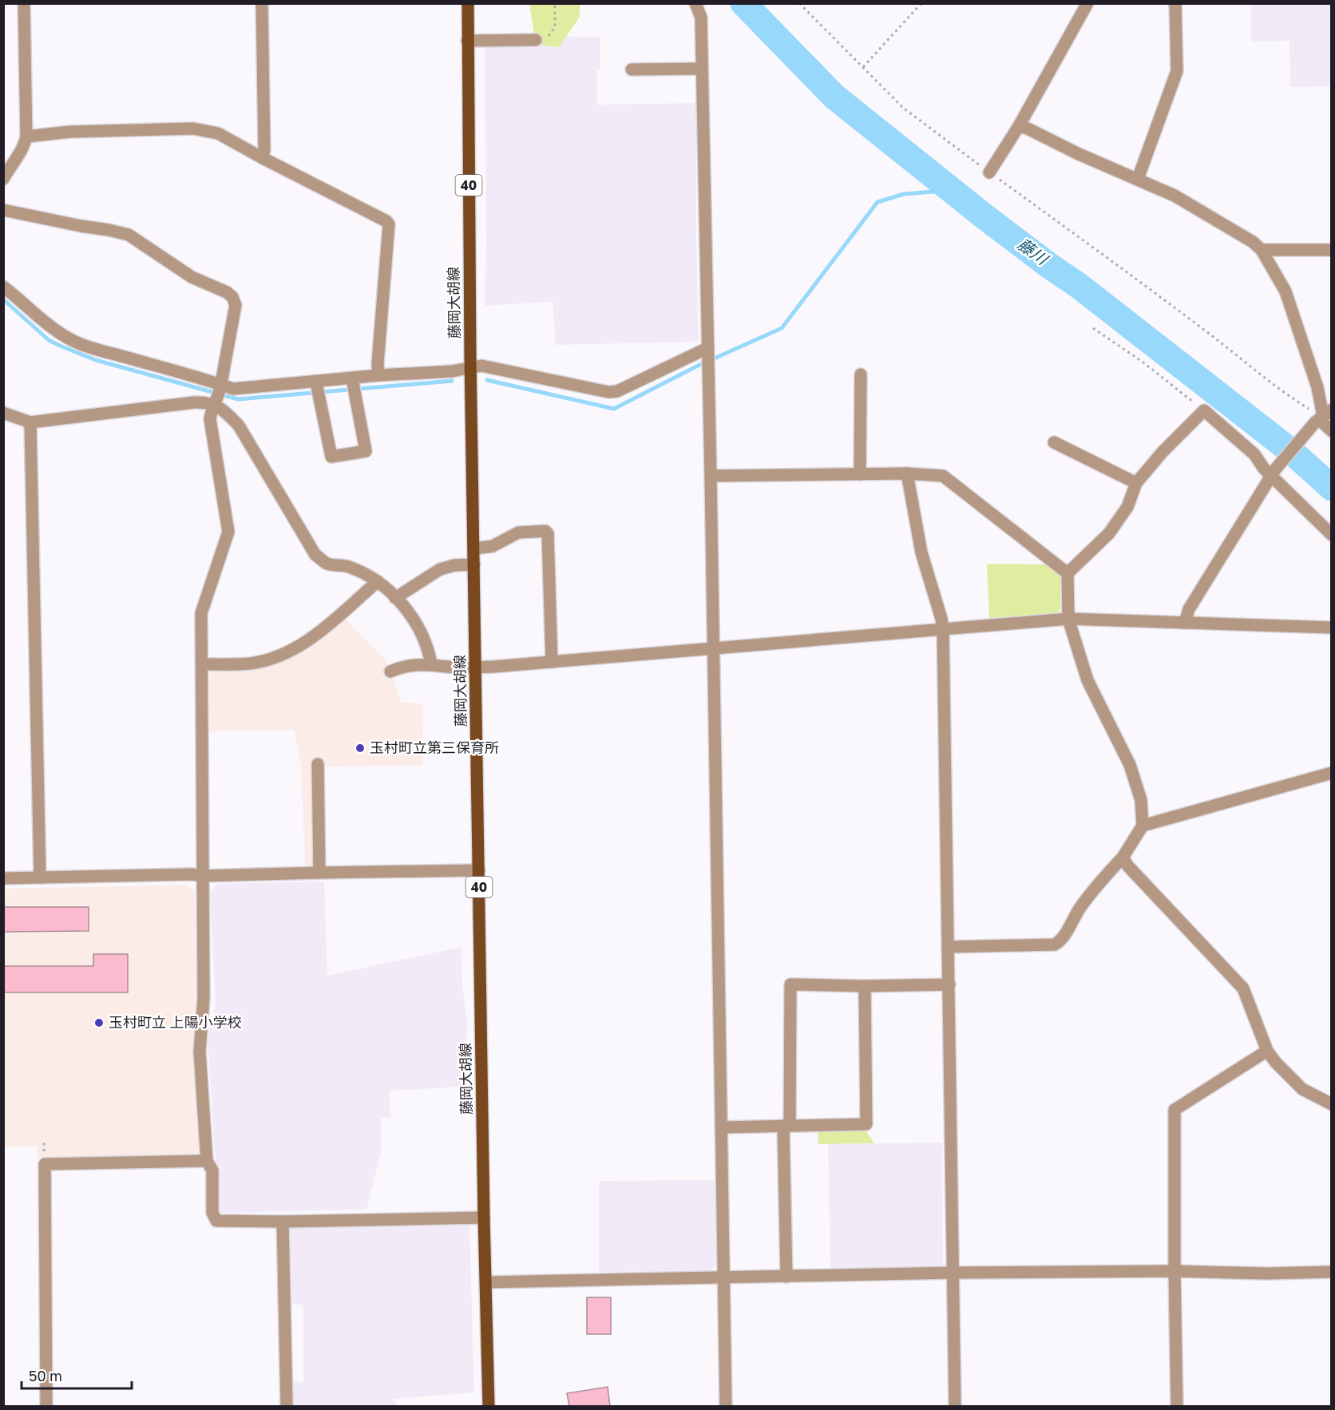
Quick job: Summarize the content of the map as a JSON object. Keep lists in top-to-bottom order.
{
  "streets": {
    "main road": ["40", "藤岡大胡線"]
  },
  "water": ["藤川"],
  "places": ["玉村町立第三保育所", "玉村町立 上陽小学校"],
  "scale_bar": "50 m"
}
